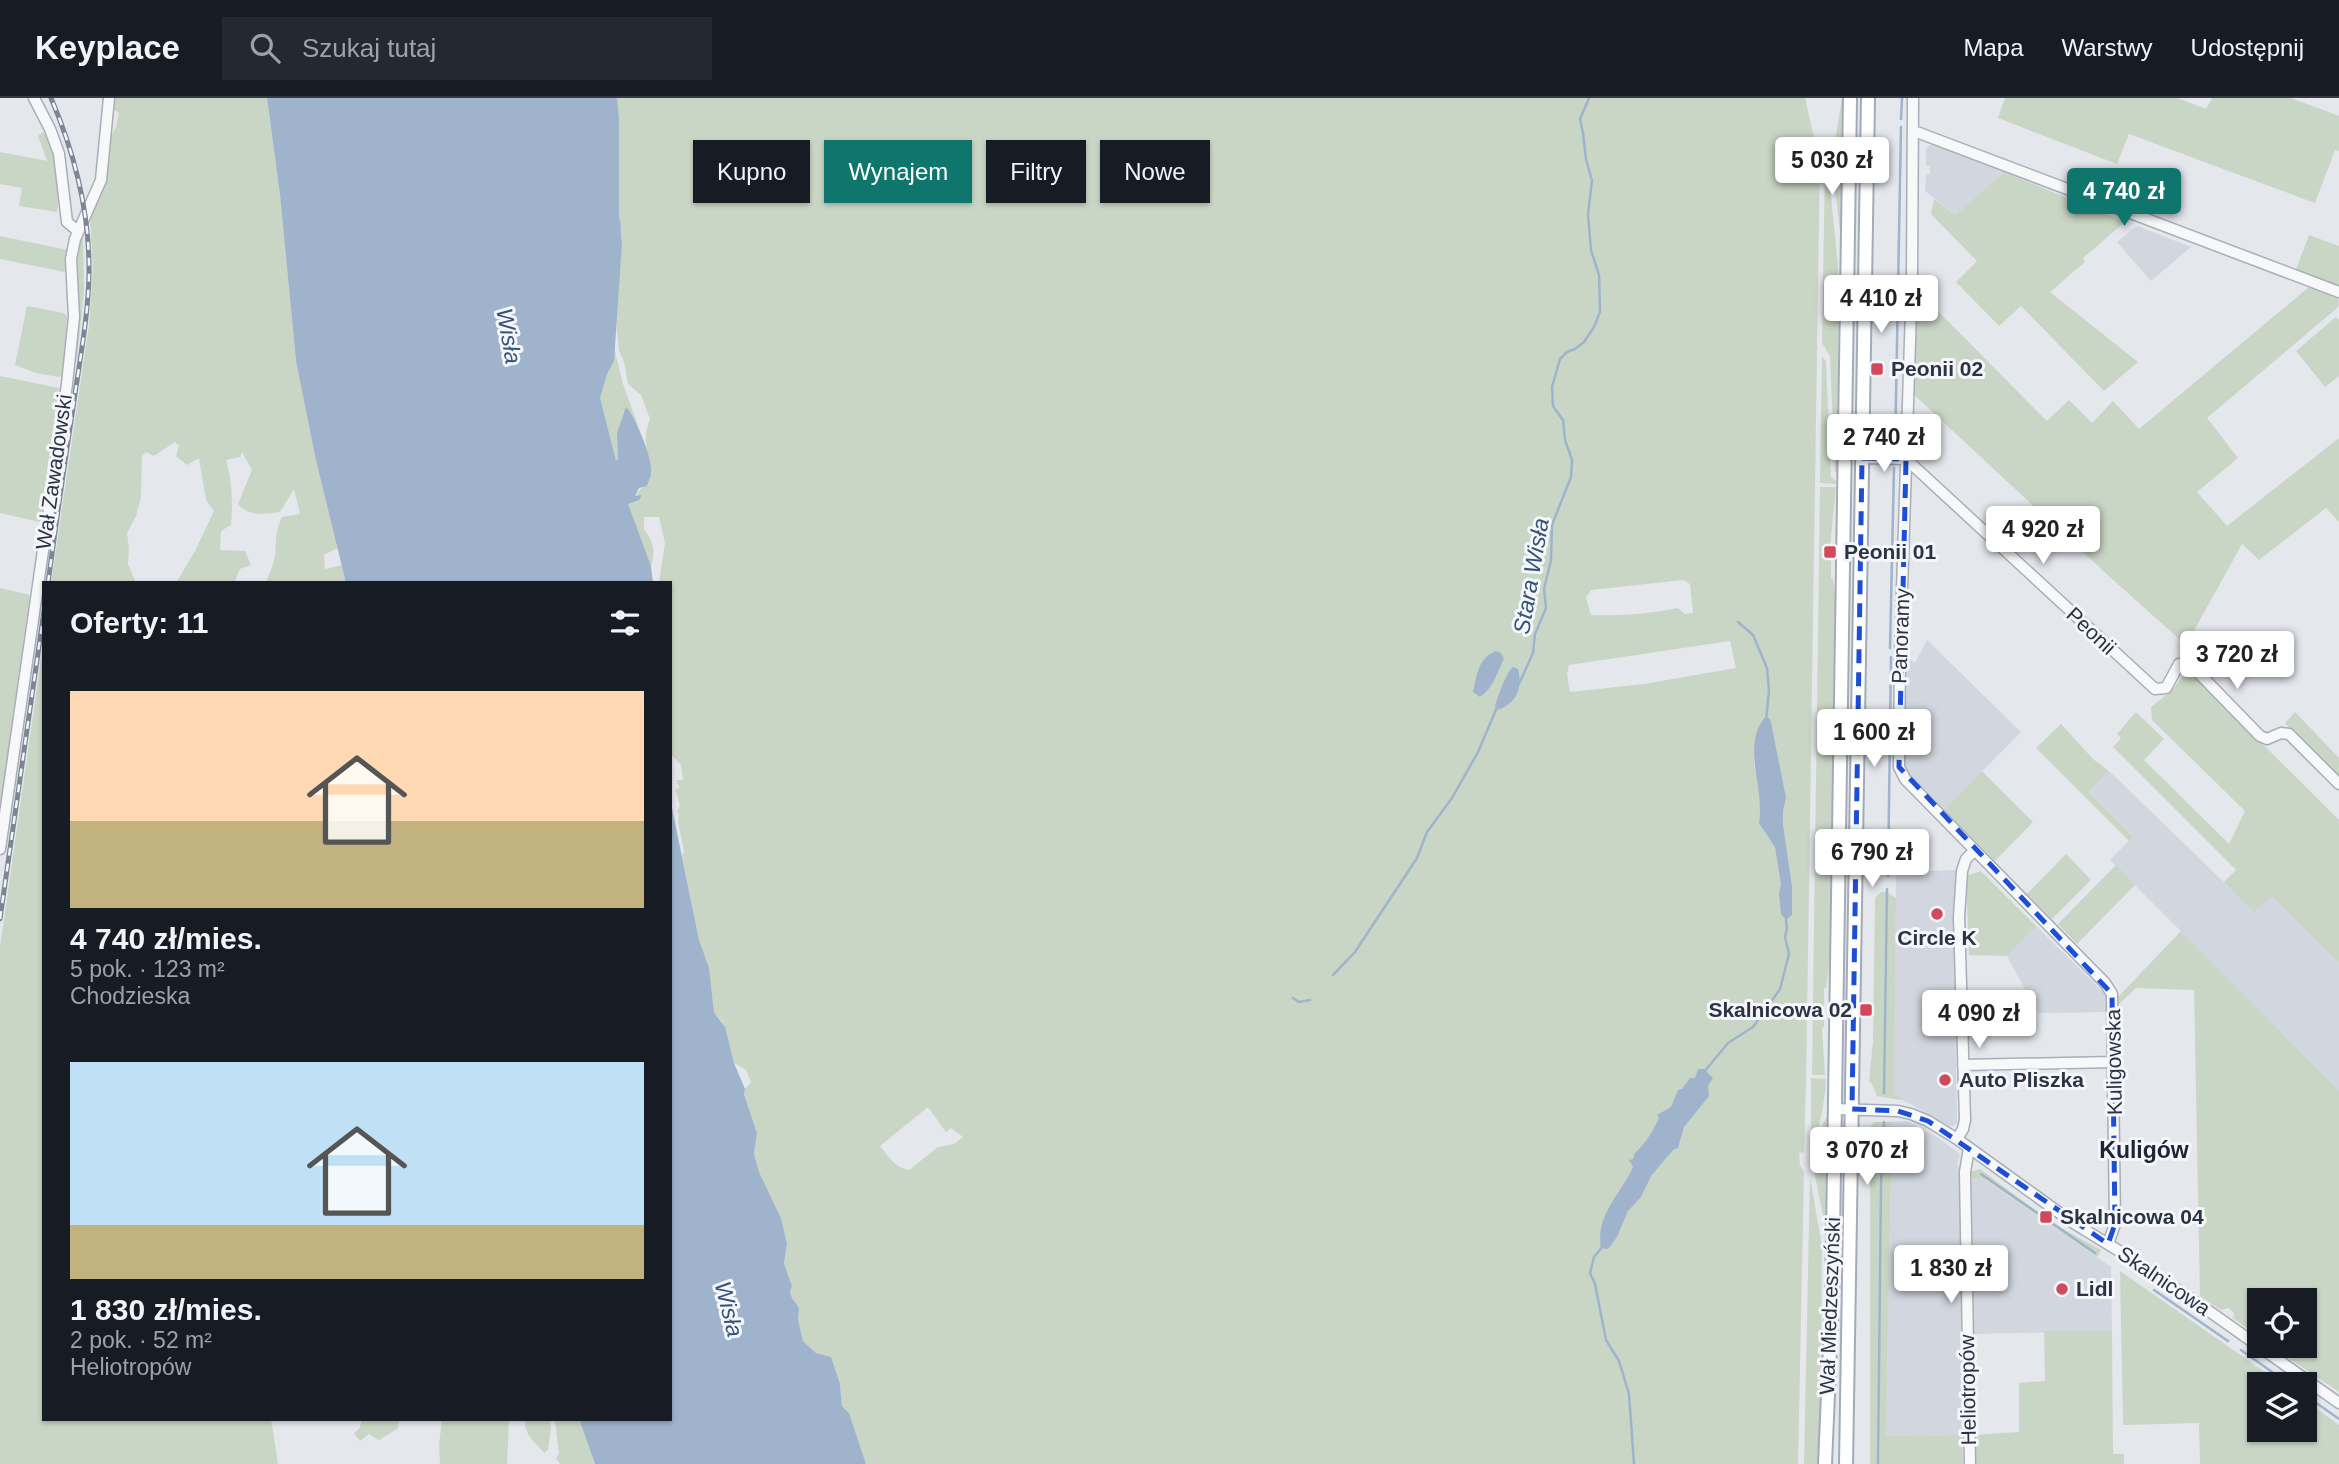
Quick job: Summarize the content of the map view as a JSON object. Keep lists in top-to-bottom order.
{
  "streets": {
    "main road": ["Wał Miedzeszyński"],
    "street": [
      "Wał Zawadowski",
      "Peonii",
      "Panoramy",
      "Kuligowska",
      "Skalnicowa",
      "Heliotropów"
    ]
  },
  "crossings": [
    ["Peonii", "Panoramy"],
    ["Panoramy", "Kuligowska"],
    ["Kuligowska", "Skalnicowa"],
    ["Skalnicowa", "Wał Miedzeszyński"],
    ["Skalnicowa", "Heliotropów"]
  ],
  "districts": ["Kuligów"],
  "water": ["Wisła", "Stara Wisła"],
  "places": {
    "transit": [
      "Peonii 02",
      "Peonii 01",
      "Skalnicowa 02",
      "Skalnicowa 04"
    ],
    "other": ["Circle K", "Auto Pliszka", "Lidl"]
  },
  "page": {
    "header": "Keyplace",
    "search": "Szukaj tutaj",
    "nav": ["Mapa", "Warstwy", "Udostępnij"],
    "price": [
      "5 030 zł",
      "4 740 zł",
      "4 410 zł",
      "2 740 zł",
      "4 920 zł",
      "3 720 zł",
      "1 600 zł",
      "6 790 zł",
      "4 090 zł",
      "3 070 zł",
      "1 830 zł"
    ],
    "chip": [
      "Kupno",
      "Wynajem",
      "Filtry",
      "Nowe"
    ],
    "heading": "Oferty: 11",
    "list": [
      {
        "name": "4 740 zł/mies.",
        "note": "5 pok. · 123 m² · Chodzieska"
      },
      {
        "name": "1 830 zł/mies.",
        "note": "2 pok. · 52 m² · Heliotropów"
      }
    ]
  }
}
